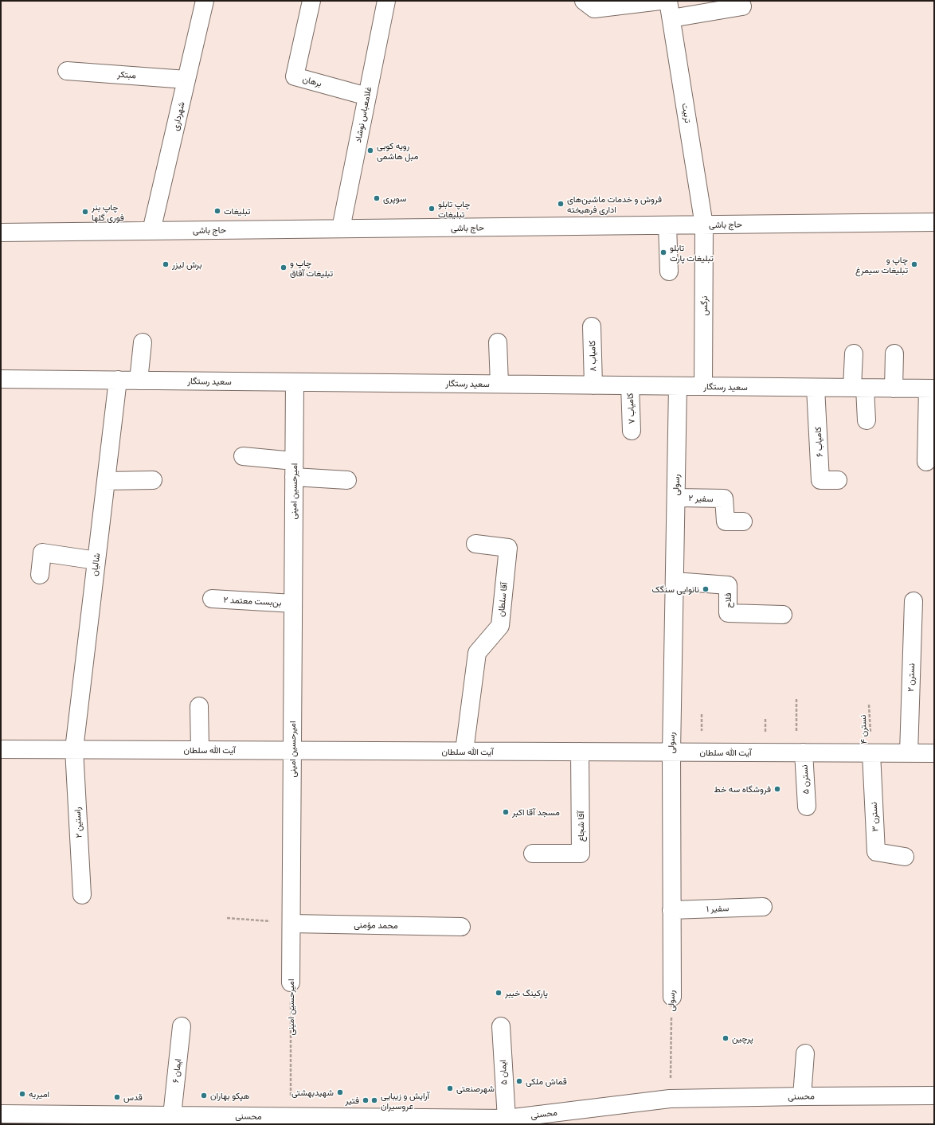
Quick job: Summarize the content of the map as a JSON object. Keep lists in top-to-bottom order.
{
  "streets": {
    "street": [
      "مبتکر",
      "برهان",
      "تربیت",
      "غلامعباس نوشاد",
      "شهرداری",
      "حاج باشی",
      "نرگس",
      "کامیاب ۸",
      "سعید رستگار",
      "کامیاب ۷",
      "کامیاب ۶",
      "رسولی",
      "امیرحسین امینی",
      "سفیر ۲",
      "شالیان",
      "آقا سلطان",
      "فلاح",
      "بن‌بست معتمد ۲",
      "نسترن ۲",
      "آیت الله سلطان",
      "نسترن ۵",
      "نسترن ۳",
      "راستین ۲",
      "آقا شجاع",
      "سفیر ۱",
      "محمد مؤمنی",
      "ایمان ۶",
      "ایمان ۵",
      "محسنی"
    ],
    "path": ["نسترن ۴"]
  },
  "crossings": [
    ["مبتکر", "شهرداری"],
    ["برهان", "غلامعباس نوشاد"],
    ["تربیت", "حاج باشی"],
    ["تربیت", "نرگس"],
    ["غلامعباس نوشاد", "حاج باشی"],
    ["شهرداری", "حاج باشی"],
    ["حاج باشی", "نرگس"],
    ["نرگس", "سعید رستگار"],
    ["کامیاب ۸", "سعید رستگار"],
    ["سعید رستگار", "کامیاب ۷"],
    ["سعید رستگار", "کامیاب ۶"],
    ["سعید رستگار", "رسولی"],
    ["سعید رستگار", "امیرحسین امینی"],
    ["سعید رستگار", "شالیان"],
    ["رسولی", "سفیر ۲"],
    ["رسولی", "فلاح"],
    ["رسولی", "آیت الله سلطان"],
    ["رسولی", "سفیر ۱"],
    ["رسولی", "محسنی"],
    ["امیرحسین امینی", "بن‌بست معتمد ۲"],
    ["امیرحسین امینی", "آیت الله سلطان"],
    ["امیرحسین امینی", "محمد مؤمنی"],
    ["امیرحسین امینی", "محسنی"],
    ["شالیان", "آیت الله سلطان"],
    ["شالیان", "راستین ۲"],
    ["آقا سلطان", "آیت الله سلطان"],
    ["نسترن ۲", "آیت الله سلطان"],
    ["نسترن ۴", "آیت الله سلطان"],
    ["نسترن ۴", "نسترن ۳"],
    ["آیت الله سلطان", "نسترن ۵"],
    ["آیت الله سلطان", "نسترن ۳"],
    ["آیت الله سلطان", "راستین ۲"],
    ["آیت الله سلطان", "آقا شجاع"],
    ["ایمان ۶", "محسنی"],
    ["ایمان ۵", "محسنی"]
  ],
  "places": [
    "رویه کوبی مبل هاشمی",
    "سوپری",
    "فروش و خدمات ماشین‌های اداری فرهیخته",
    "چاپ تابلو تبلیغات",
    "تبلیغات",
    "چاپ بنر فوری گلها",
    "تابلو تبلیغات پارت",
    "برش لیزر",
    "چاپ و تبلیغات سیمرغ",
    "چاپ و تبلیغات آفاق",
    "نانوایی سنگک",
    "فروشگاه سه خط",
    "مسجد آقا اکبر",
    "پارکینگ خیبر",
    "پرچین",
    "قماش ملکی",
    "شهرصنعتی",
    "شهیدبهشتی",
    "امیریه",
    "هپکو بهاران",
    "قدس",
    "فتیر",
    "آرایش و زیبایی عروسیران"
  ]
}
